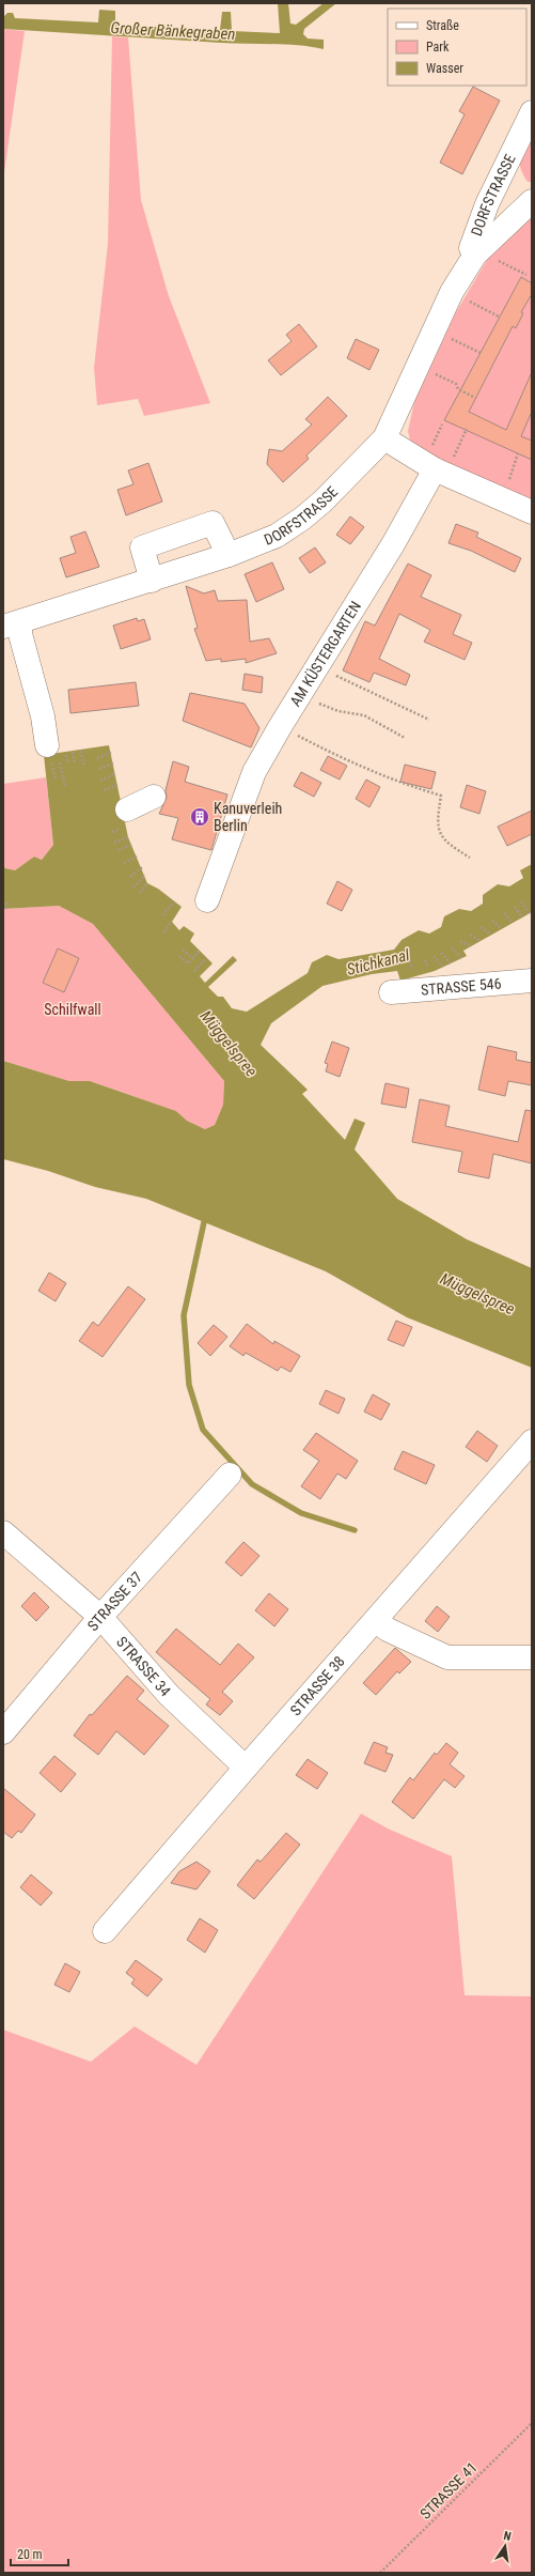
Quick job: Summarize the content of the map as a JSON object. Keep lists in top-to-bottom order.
{
  "streets": {
    "street": [
      "DORFSTRASSE",
      "AM KÜSTERGARTEN",
      "STRASSE 546",
      "STRASSE 37",
      "STRASSE 34",
      "STRASSE 38"
    ],
    "path": ["STRASSE 41"]
  },
  "crossings": [
    ["STRASSE 37", "STRASSE 34"],
    ["STRASSE 34", "STRASSE 38"]
  ],
  "water": ["Großer Bänkegraben", "Stichkanal", "Müggelspree"],
  "parks": ["Schilfwall"],
  "places": {
    "building": ["Kanuverleih Berlin"]
  },
  "legend": ["Straße", "Park", "Wasser"],
  "scale_bar": "20 m",
  "north": "top"
}
